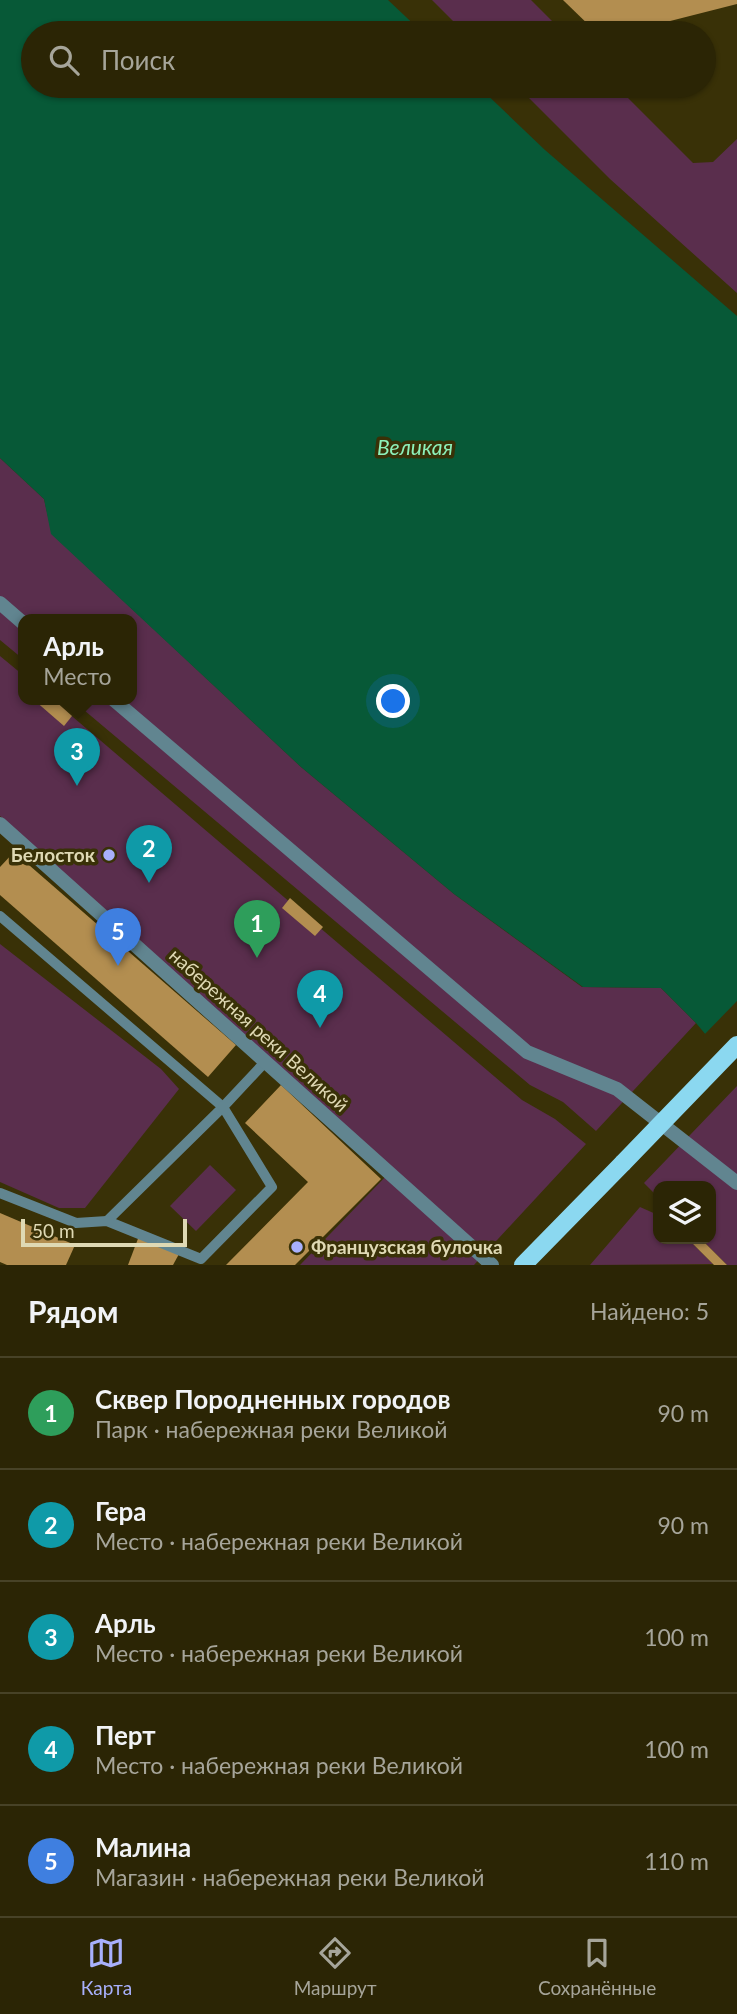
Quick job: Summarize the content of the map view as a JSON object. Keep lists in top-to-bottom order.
{
  "streets": {
    "street": ["набережная реки Великой"]
  },
  "water": ["Великая"],
  "places": ["Белосток", "Французская булочка"],
  "scale_bar": "50 m",
  "page": {
    "search": "Поиск",
    "popup": ["Арль", "Место"],
    "pins": [
      "3",
      "2",
      "1",
      "5",
      "4"
    ],
    "scale": "50 m",
    "heading": ["Рядом", "Найдено: 5"],
    "list": [
      {
        "mark": "1",
        "name": "Сквер Породненных городов",
        "note": "Парк · набережная реки Великой",
        "value": "90 m"
      },
      {
        "mark": "2",
        "name": "Гера",
        "note": "Место · набережная реки Великой",
        "value": "90 m"
      },
      {
        "mark": "3",
        "name": "Арль",
        "note": "Место · набережная реки Великой",
        "value": "100 m"
      },
      {
        "mark": "4",
        "name": "Перт",
        "note": "Место · набережная реки Великой",
        "value": "100 m"
      },
      {
        "mark": "5",
        "name": "Малина",
        "note": "Магазин · набережная реки Великой",
        "value": "110 m"
      }
    ],
    "nav": ["Карта", "Маршрут", "Сохранённые"]
  }
}
